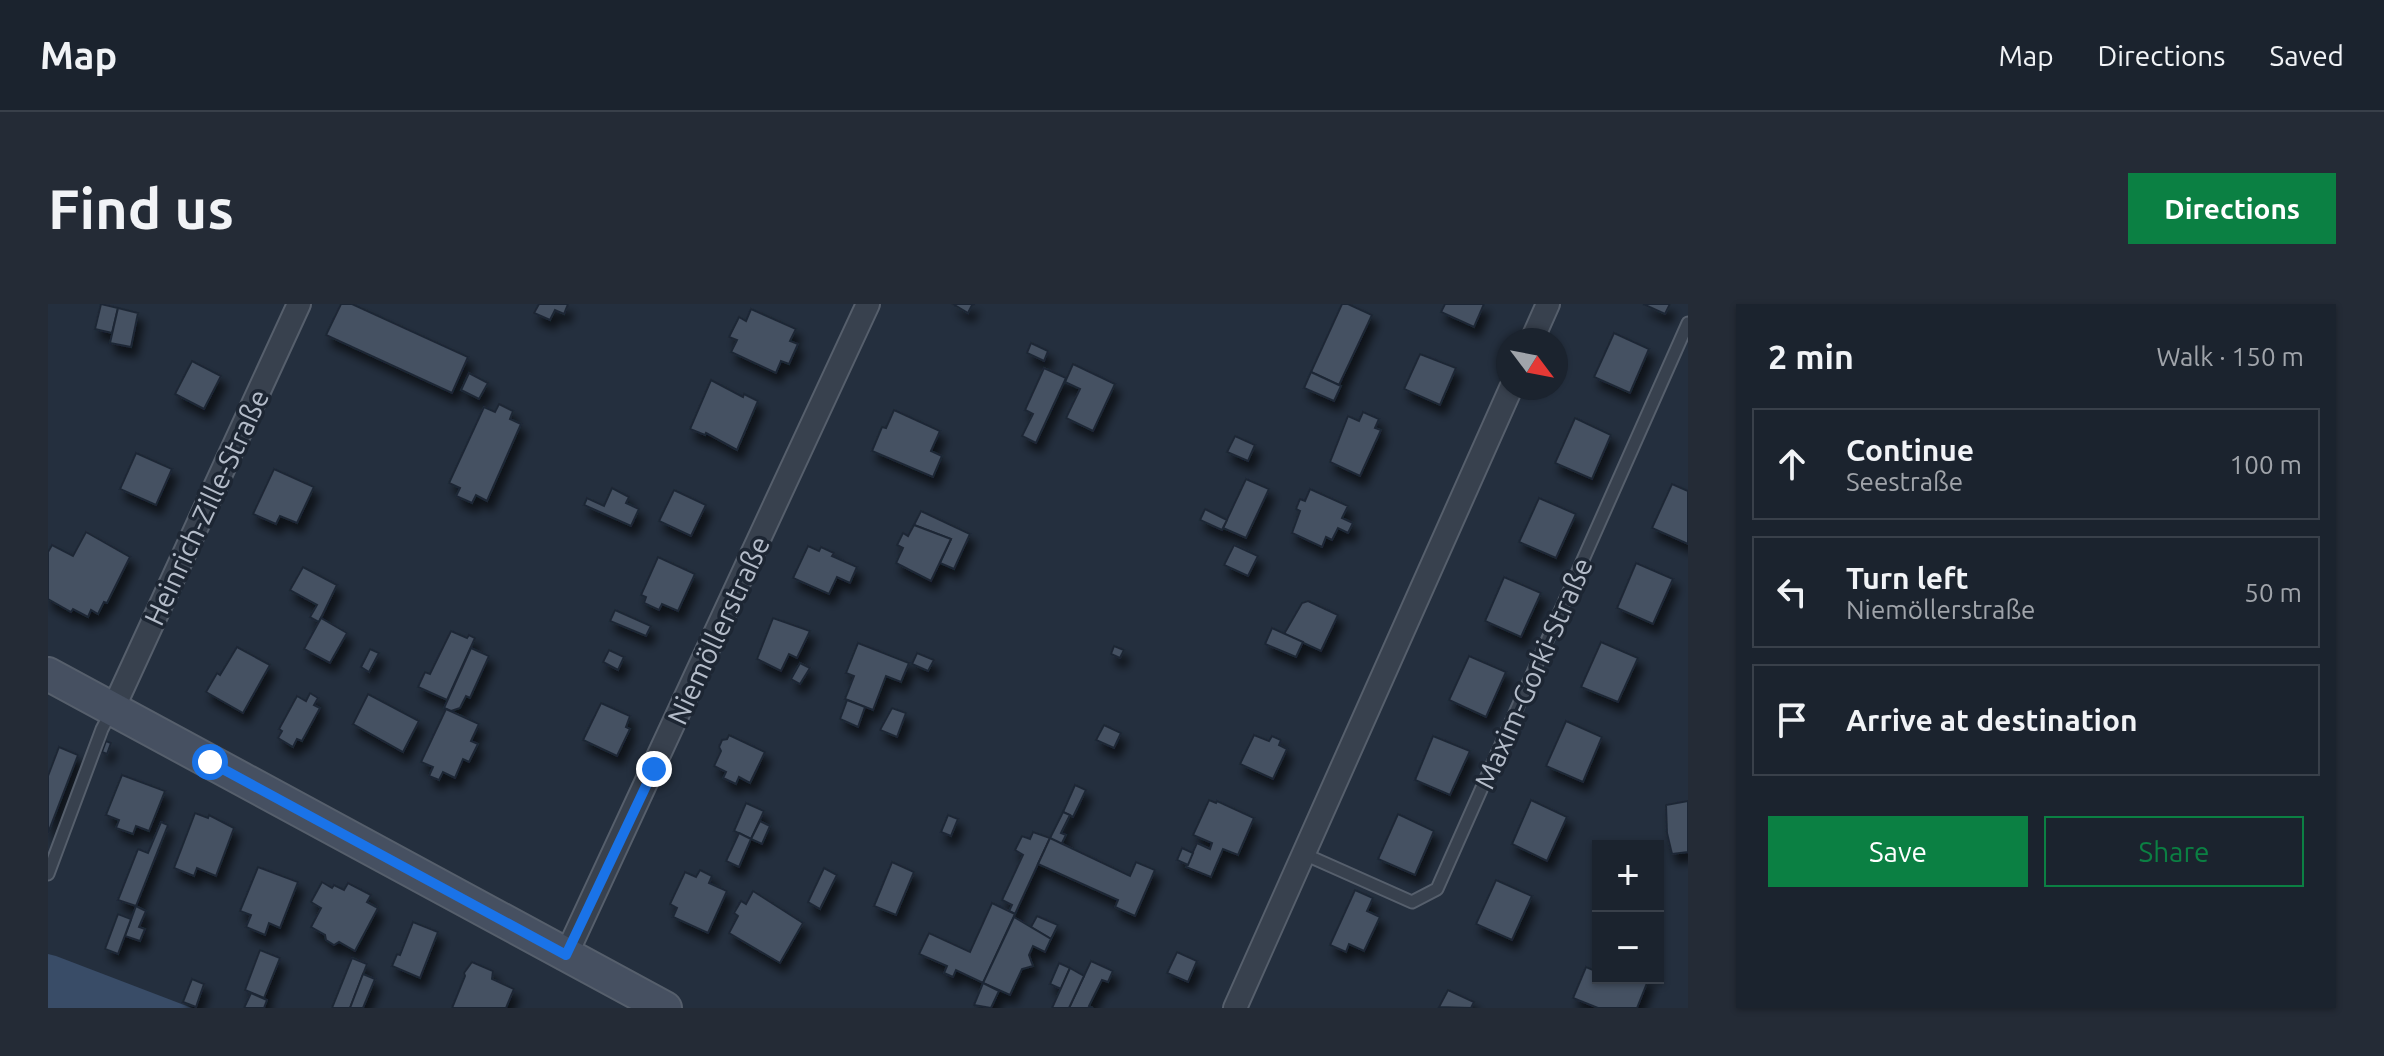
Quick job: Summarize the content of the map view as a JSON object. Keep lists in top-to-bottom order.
{
  "streets": {
    "street": ["Heinrich-Zille-Straße", "Niemöllerstraße"],
    "lane": ["Maxim-Gorki-Straße"]
  },
  "north": "bottom right",
  "page": {
    "header": "Map",
    "nav": ["Map", "Directions", "Saved"],
    "buttons": [
      "Directions",
      ["Save", "Share"]
    ],
    "title": "Find us",
    "heading": ["2 min", "Walk · 150 m"],
    "list": [
      ["Continue", "Seestraße", "100 m"],
      ["Turn left", "Niemöllerstraße", "50 m"],
      "Arrive at destination"
    ],
    "map_buttons": ["+", "−"]
  }
}
